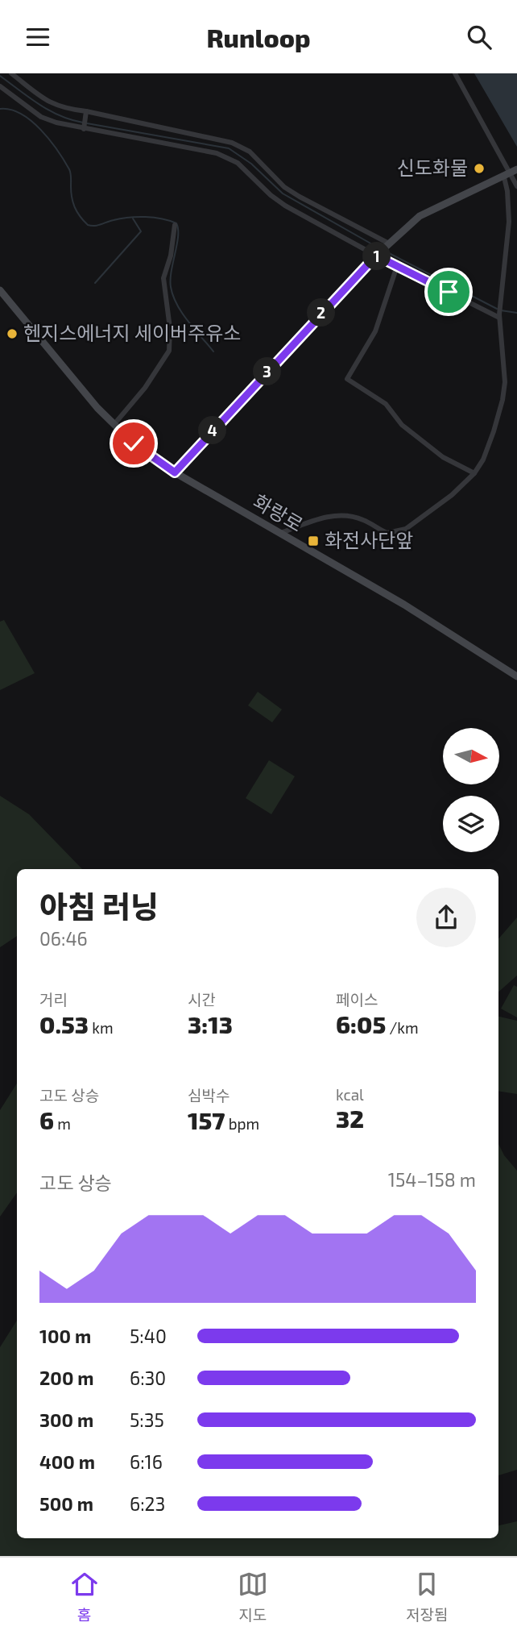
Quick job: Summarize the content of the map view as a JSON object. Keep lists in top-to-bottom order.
{
  "streets": {
    "main road": ["화랑로"]
  },
  "places": {
    "other": ["신도화물", "헨지스에너지 세이버주유소"],
    "transit": ["화전사단앞"]
  },
  "north": "right",
  "page": {
    "header": "Runloop",
    "pins": [
      "1",
      "2",
      "3",
      "4"
    ],
    "heading": ["아침 러닝", "06:46"],
    "stats": [
      ["거리", "0.53 km"],
      ["시간", "3:13"],
      ["페이스", "6:05 /km"],
      ["고도 상승", "6 m"],
      ["심박수", "157 bpm"],
      ["kcal", "32"]
    ],
    "chart": ["고도 상승", "154–158 m"],
    "list": [
      {
        "name": "100 m",
        "note": "5:40"
      },
      {
        "name": "200 m",
        "note": "6:30"
      },
      {
        "name": "300 m",
        "note": "5:35"
      },
      {
        "name": "400 m",
        "note": "6:16"
      },
      {
        "name": "500 m",
        "note": "6:23"
      }
    ],
    "tabs": ["홈", "지도", "저장됨"]
  }
}
